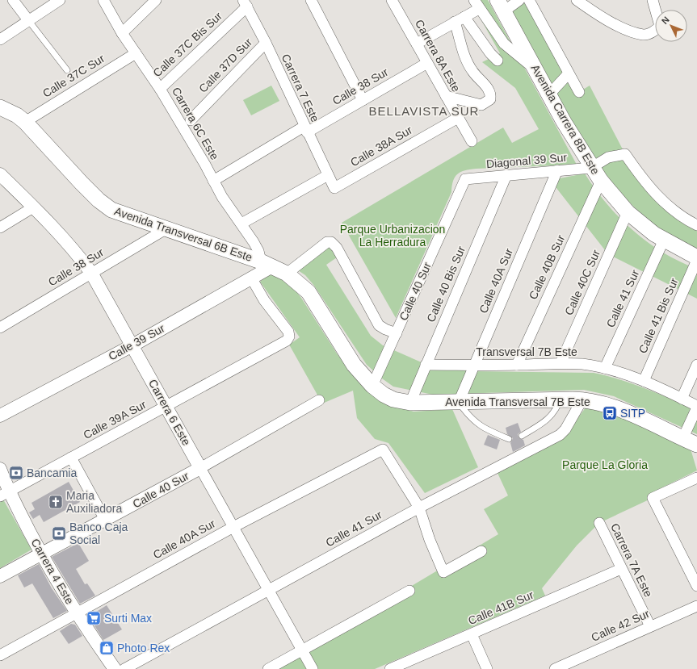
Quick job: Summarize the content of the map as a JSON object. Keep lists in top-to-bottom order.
{
  "streets": {
    "main road": ["Avenida Carrera 8B Este", "Avenida Transversal 6B Este", "Avenida Transversal 7B Este"],
    "street": [
      "Calle 37C Bis Sur",
      "Carrera 8A Este",
      "Calle 37D Sur",
      "Calle 37C Sur",
      "Calle 38 Sur",
      "Carrera 7 Este",
      "Carrera 6C Este",
      "Calle 38A Sur",
      "Diagonal 39 Sur",
      "Calle 40B Sur",
      "Calle 40A Sur",
      "Calle 40C Sur",
      "Calle 40 Bis Sur",
      "Calle 40 Sur",
      "Calle 41 Sur",
      "Calle 41 Bis Sur",
      "Calle 39 Sur",
      "Transversal 7B Este",
      "Carrera 6 Este",
      "Calle 39A Sur",
      "Carrera 7A Este",
      "Carrera 4 Este",
      "Calle 41B Sur",
      "Calle 42 Sur"
    ]
  },
  "crossings": [
    ["Calle 37C Bis Sur", "Carrera 7 Este"],
    ["Calle 37C Bis Sur", "Carrera 6C Este"],
    ["Carrera 8A Este", "Calle 38 Sur"],
    ["Carrera 8A Este", "Calle 38A Sur"],
    ["Calle 37D Sur", "Carrera 7 Este"],
    ["Calle 37C Sur", "Carrera 6C Este"],
    ["Calle 37C Sur", "Avenida Transversal 6B Este"],
    ["Calle 38 Sur", "Carrera 7 Este"],
    ["Calle 38 Sur", "Carrera 6C Este"],
    ["Calle 38 Sur", "Avenida Transversal 6B Este"],
    ["Calle 38 Sur", "Carrera 6 Este"],
    ["Carrera 7 Este", "Calle 38A Sur"],
    ["Avenida Carrera 8B Este", "Diagonal 39 Sur"],
    ["Avenida Carrera 8B Este", "Calle 40B Sur"],
    ["Avenida Carrera 8B Este", "Calle 40C Sur"],
    ["Avenida Carrera 8B Este", "Calle 41 Sur"],
    ["Avenida Carrera 8B Este", "Calle 41 Bis Sur"],
    ["Carrera 6C Este", "Avenida Transversal 6B Este"],
    ["Carrera 6C Este", "Calle 39 Sur"],
    ["Diagonal 39 Sur", "Calle 40A Sur"],
    ["Diagonal 39 Sur", "Calle 40 Bis Sur"],
    ["Diagonal 39 Sur", "Calle 40 Sur"],
    ["Avenida Transversal 6B Este", "Calle 39 Sur"],
    ["Avenida Transversal 6B Este", "Avenida Transversal 7B Este"],
    ["Calle 40B Sur", "Transversal 7B Este"],
    ["Calle 40A Sur", "Calle 41 Sur"],
    ["Calle 40A Sur", "Transversal 7B Este"],
    ["Calle 40A Sur", "Avenida Transversal 7B Este"],
    ["Calle 40A Sur", "Carrera 6 Este"],
    ["Calle 40A Sur", "Carrera 4 Este"],
    ["Calle 40C Sur", "Transversal 7B Este"],
    ["Calle 40 Bis Sur", "Transversal 7B Este"],
    ["Calle 40 Bis Sur", "Avenida Transversal 7B Este"],
    ["Calle 40 Sur", "Avenida Transversal 7B Este"],
    ["Calle 40 Sur", "Carrera 6 Este"],
    ["Calle 40 Sur", "Carrera 4 Este"],
    ["Calle 41 Sur", "Transversal 7B Este"],
    ["Calle 41 Sur", "Avenida Transversal 7B Este"],
    ["Calle 41 Sur", "Carrera 6 Este"],
    ["Calle 41 Bis Sur", "Transversal 7B Este"],
    ["Calle 39 Sur", "Carrera 6 Este"],
    ["Calle 39 Sur", "Calle 39A Sur"],
    ["Carrera 6 Este", "Calle 39A Sur"],
    ["Calle 39A Sur", "Carrera 4 Este"],
    ["Carrera 7A Este", "Calle 41B Sur"],
    ["Carrera 7A Este", "Calle 42 Sur"]
  ],
  "districts": ["BELLAVISTA SUR"],
  "parks": ["Parque Urbanizacion La Herradura", "Parque La Gloria"],
  "places": {
    "bus stop": ["SITP"],
    "bank": ["Bancamia", "Banco Caja Social"],
    "church": ["Maria Auxiliadora"],
    "supermarket": ["Surti Max"],
    "shop": ["Photo Rex"]
  },
  "north": "top left"
}
